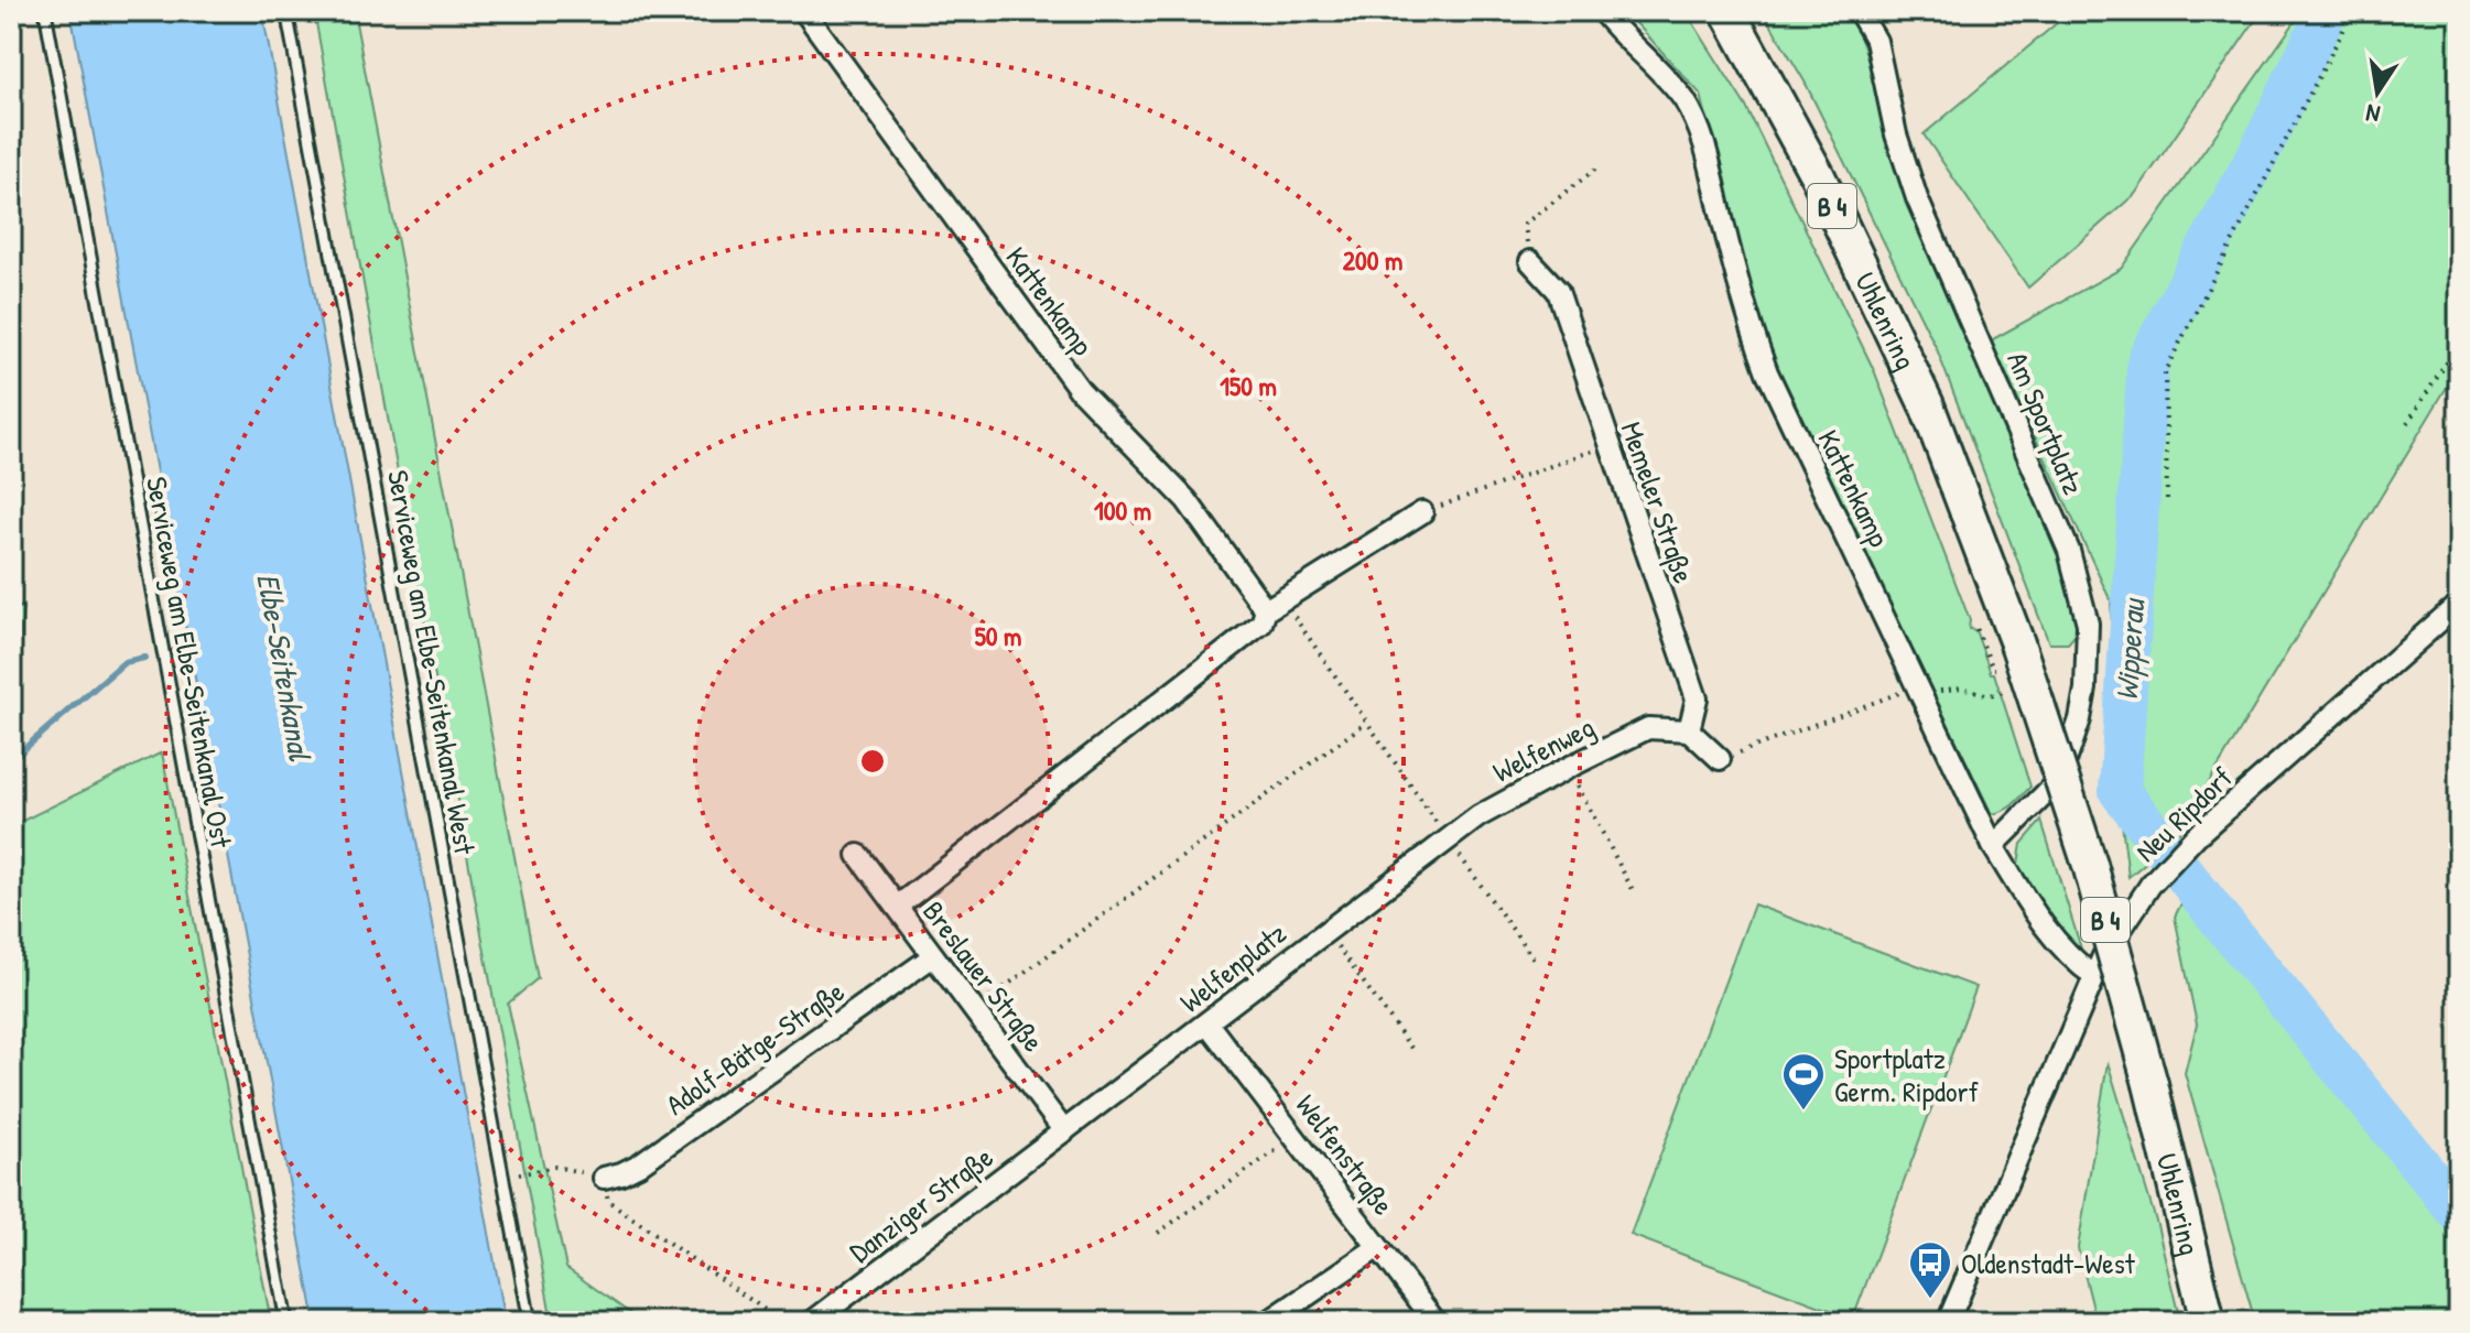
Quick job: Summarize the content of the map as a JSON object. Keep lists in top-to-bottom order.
{
  "streets": {
    "highway": ["B 4", "Uhlenring"],
    "street": [
      "Kattenkamp",
      "Am Sportplatz",
      "Memeler Straße",
      "Welfenweg",
      "Neu Ripdorf",
      "Welfenplatz",
      "Breslauer Straße",
      "Adolf-Bätge-Straße",
      "Welfenstraße",
      "Danziger Straße"
    ],
    "lane": ["Serviceweg am Elbe-Seitenkanal Ost", "Serviceweg am Elbe-Seitenkanal West"]
  },
  "crossings": [
    ["Kattenkamp", "Am Sportplatz"],
    ["Kattenkamp", "Neu Ripdorf"],
    ["Memeler Straße", "Welfenweg"],
    ["Welfenweg", "Welfenplatz"],
    ["Welfenplatz", "Breslauer Straße"],
    ["Welfenplatz", "Welfenstraße"],
    ["Welfenplatz", "Danziger Straße"],
    ["Breslauer Straße", "Adolf-Bätge-Straße"],
    ["Breslauer Straße", "Danziger Straße"]
  ],
  "water": ["Wipperau", "Elbe-Seitenkanal"],
  "places": {
    "sports": ["Sportplatz Germ. Ripdorf"],
    "bus stop": ["Oldenstadt-West"]
  },
  "north": "bottom",
  "rings": [
    "200 m",
    "150 m",
    "100 m",
    "50 m"
  ]
}
